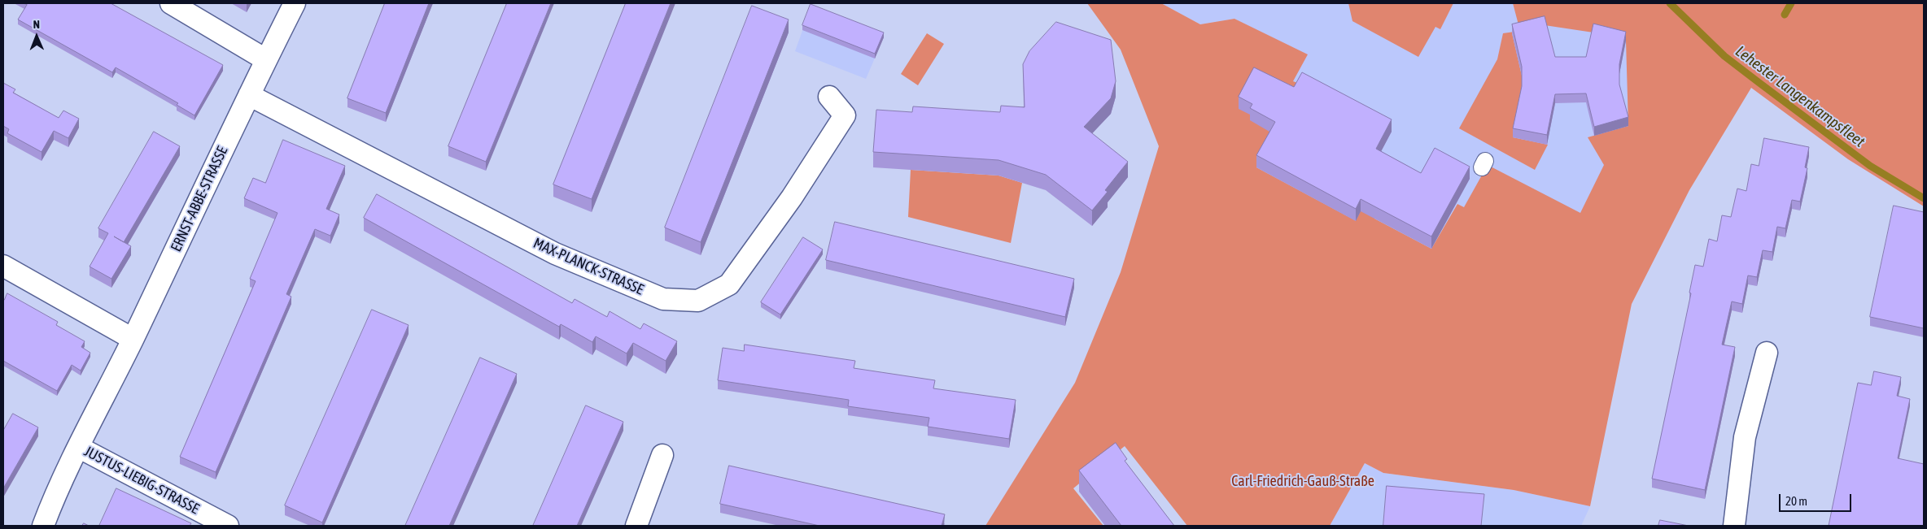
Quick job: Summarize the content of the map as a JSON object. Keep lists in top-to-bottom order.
{
  "streets": {
    "street": ["ERNST-ABBE-STRASSE", "MAX-PLANCK-STRASSE", "JUSTUS-LIEBIG-STRASSE"]
  },
  "crossings": [
    ["ERNST-ABBE-STRASSE", "MAX-PLANCK-STRASSE"],
    ["ERNST-ABBE-STRASSE", "JUSTUS-LIEBIG-STRASSE"]
  ],
  "water": ["Lehester Langenkampsfleet"],
  "parks": ["Carl-Friedrich-Gauß-Straße"],
  "scale_bar": "20 m",
  "north": "top"
}
